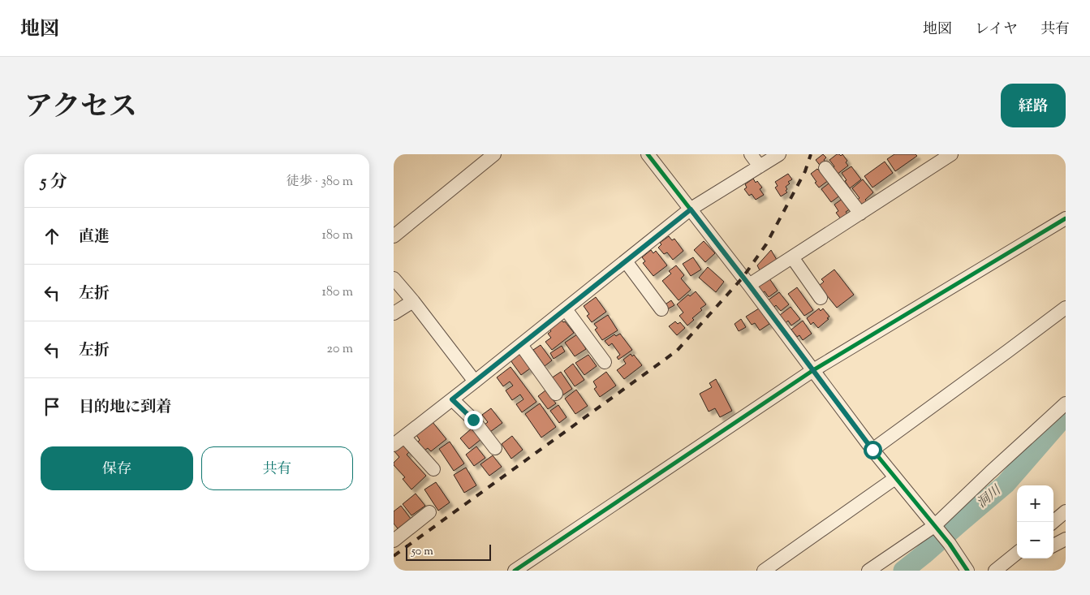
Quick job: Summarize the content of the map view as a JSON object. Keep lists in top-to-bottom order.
{
  "water": ["洞川"],
  "scale_bar": "50 m",
  "page": {
    "header": "地図",
    "nav": ["地図", "レイヤ", "共有"],
    "title": "アクセス",
    "buttons": [
      "経路",
      ["保存", "共有"]
    ],
    "heading": ["5 分", "徒歩 · 380 m"],
    "list": [
      ["直進", "180 m"],
      ["左折", "180 m"],
      ["左折", "20 m"],
      "目的地に到着"
    ],
    "map_buttons": ["+", "−"],
    "scale": "50 m"
  }
}
